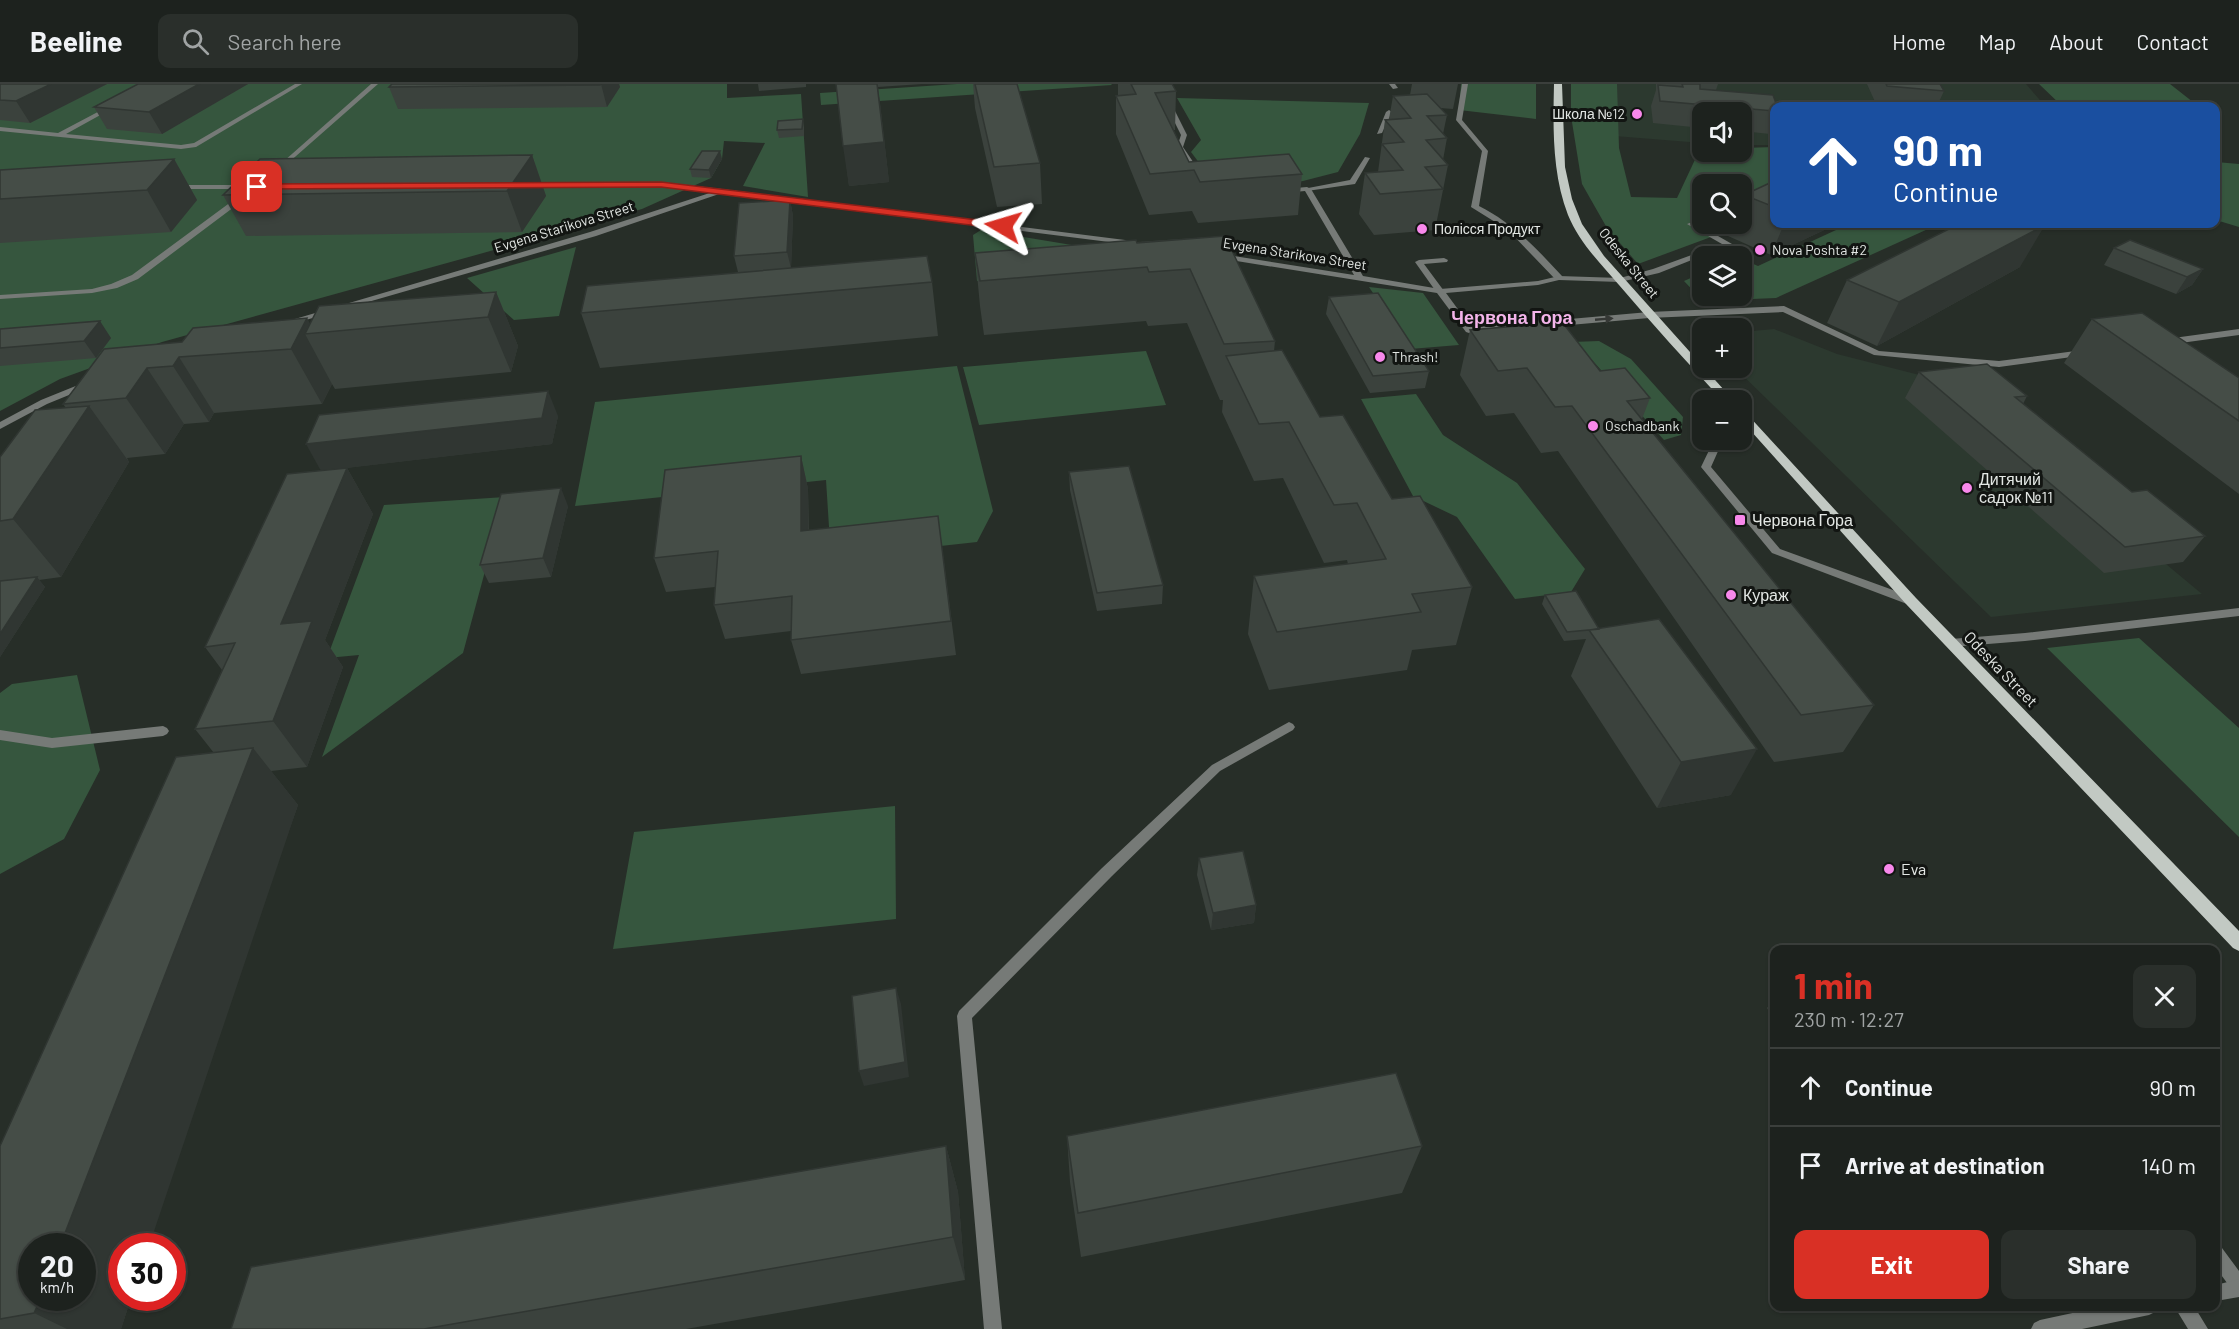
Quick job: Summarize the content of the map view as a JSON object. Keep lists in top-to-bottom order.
{
  "streets": {
    "main road": ["Odeska Street"],
    "street": ["Evgena Starikova Street"]
  },
  "crossings": [
    ["Evgena Starikova Street", "Odeska Street"]
  ],
  "districts": ["Червона Гора"],
  "places": {
    "other": [
      "Школа №12",
      "Полісся Продукт",
      "Nova Poshta #2",
      "Thrash!",
      "Oschadbank",
      "Дитячий садок №11",
      "Кураж",
      "Eva"
    ],
    "transit": ["Червона Гора"]
  },
  "page": {
    "header": "Beeline",
    "search": "Search here",
    "nav": [
      "Home",
      "Map",
      "About",
      "Contact"
    ],
    "map_buttons": ["+", "−"],
    "turn": ["90 m", "Continue"],
    "heading": ["1 min", "230 m · 12:27"],
    "list": [
      {
        "name": "Continue",
        "value": "90 m"
      },
      {
        "name": "Arrive at destination",
        "value": "140 m"
      }
    ],
    "buttons": ["Exit", "Share"],
    "speed": "20 km/h",
    "limit": "30"
  }
}
